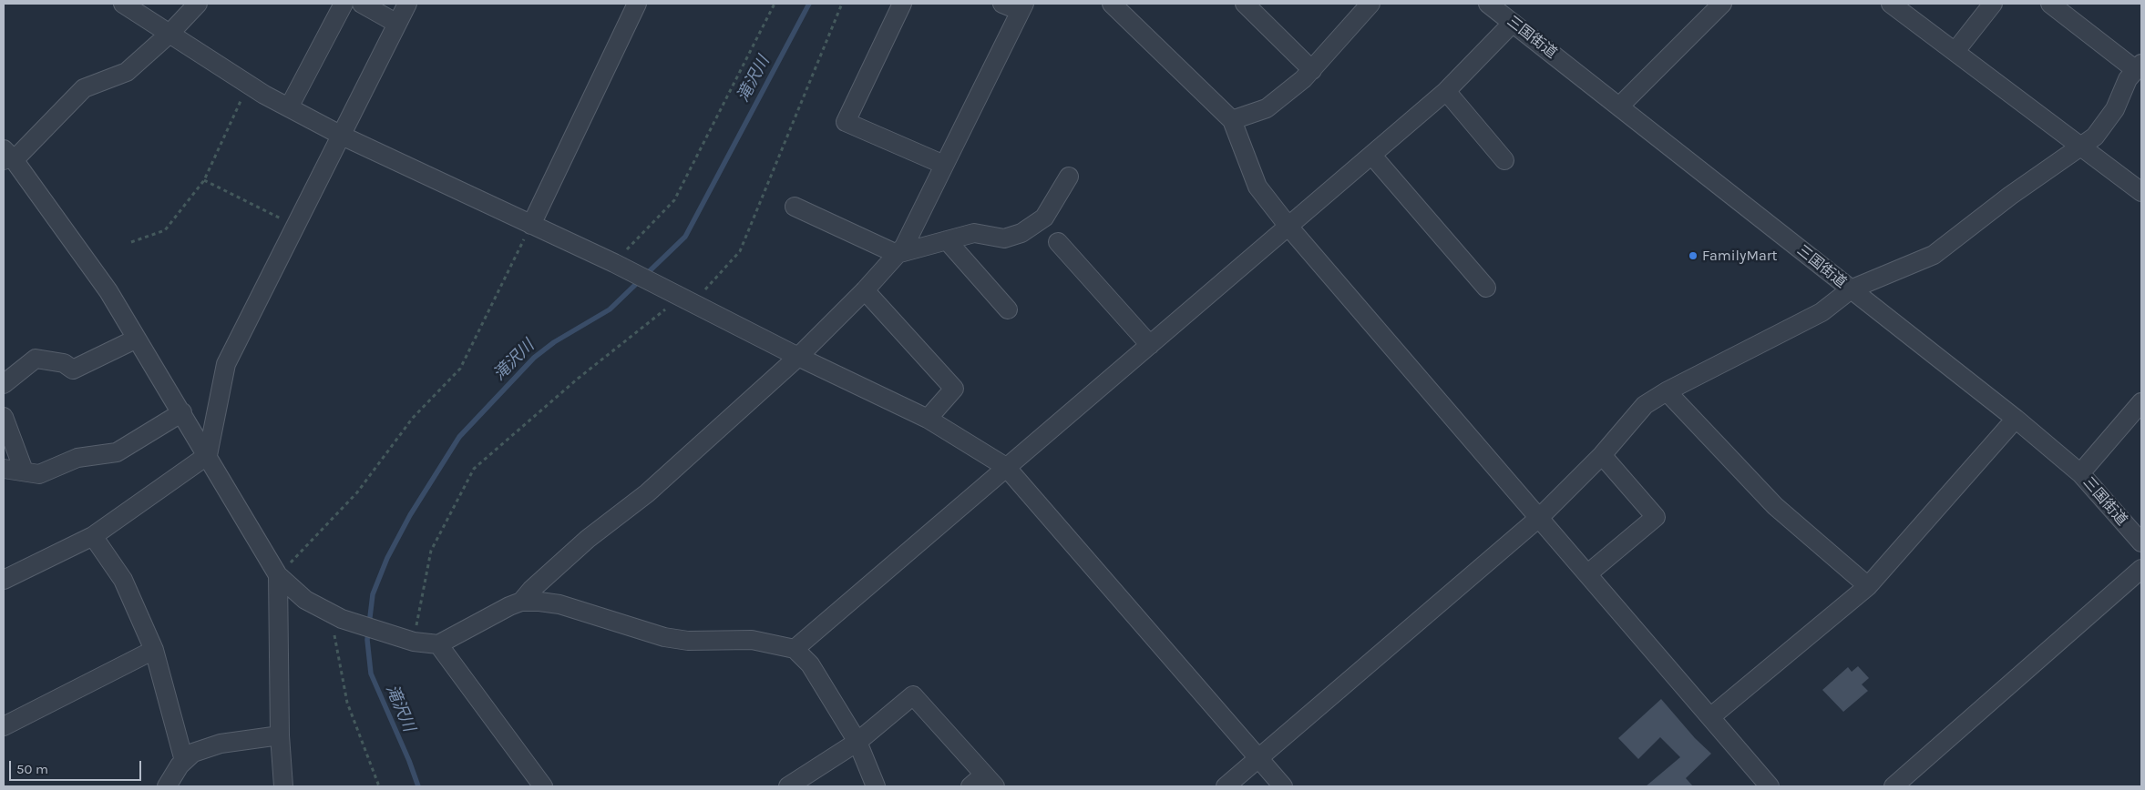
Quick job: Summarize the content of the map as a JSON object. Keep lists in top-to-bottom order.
{
  "streets": {
    "street": ["三国街道"]
  },
  "water": ["滝沢川"],
  "places": ["FamilyMart"],
  "scale_bar": "50 m"
}
